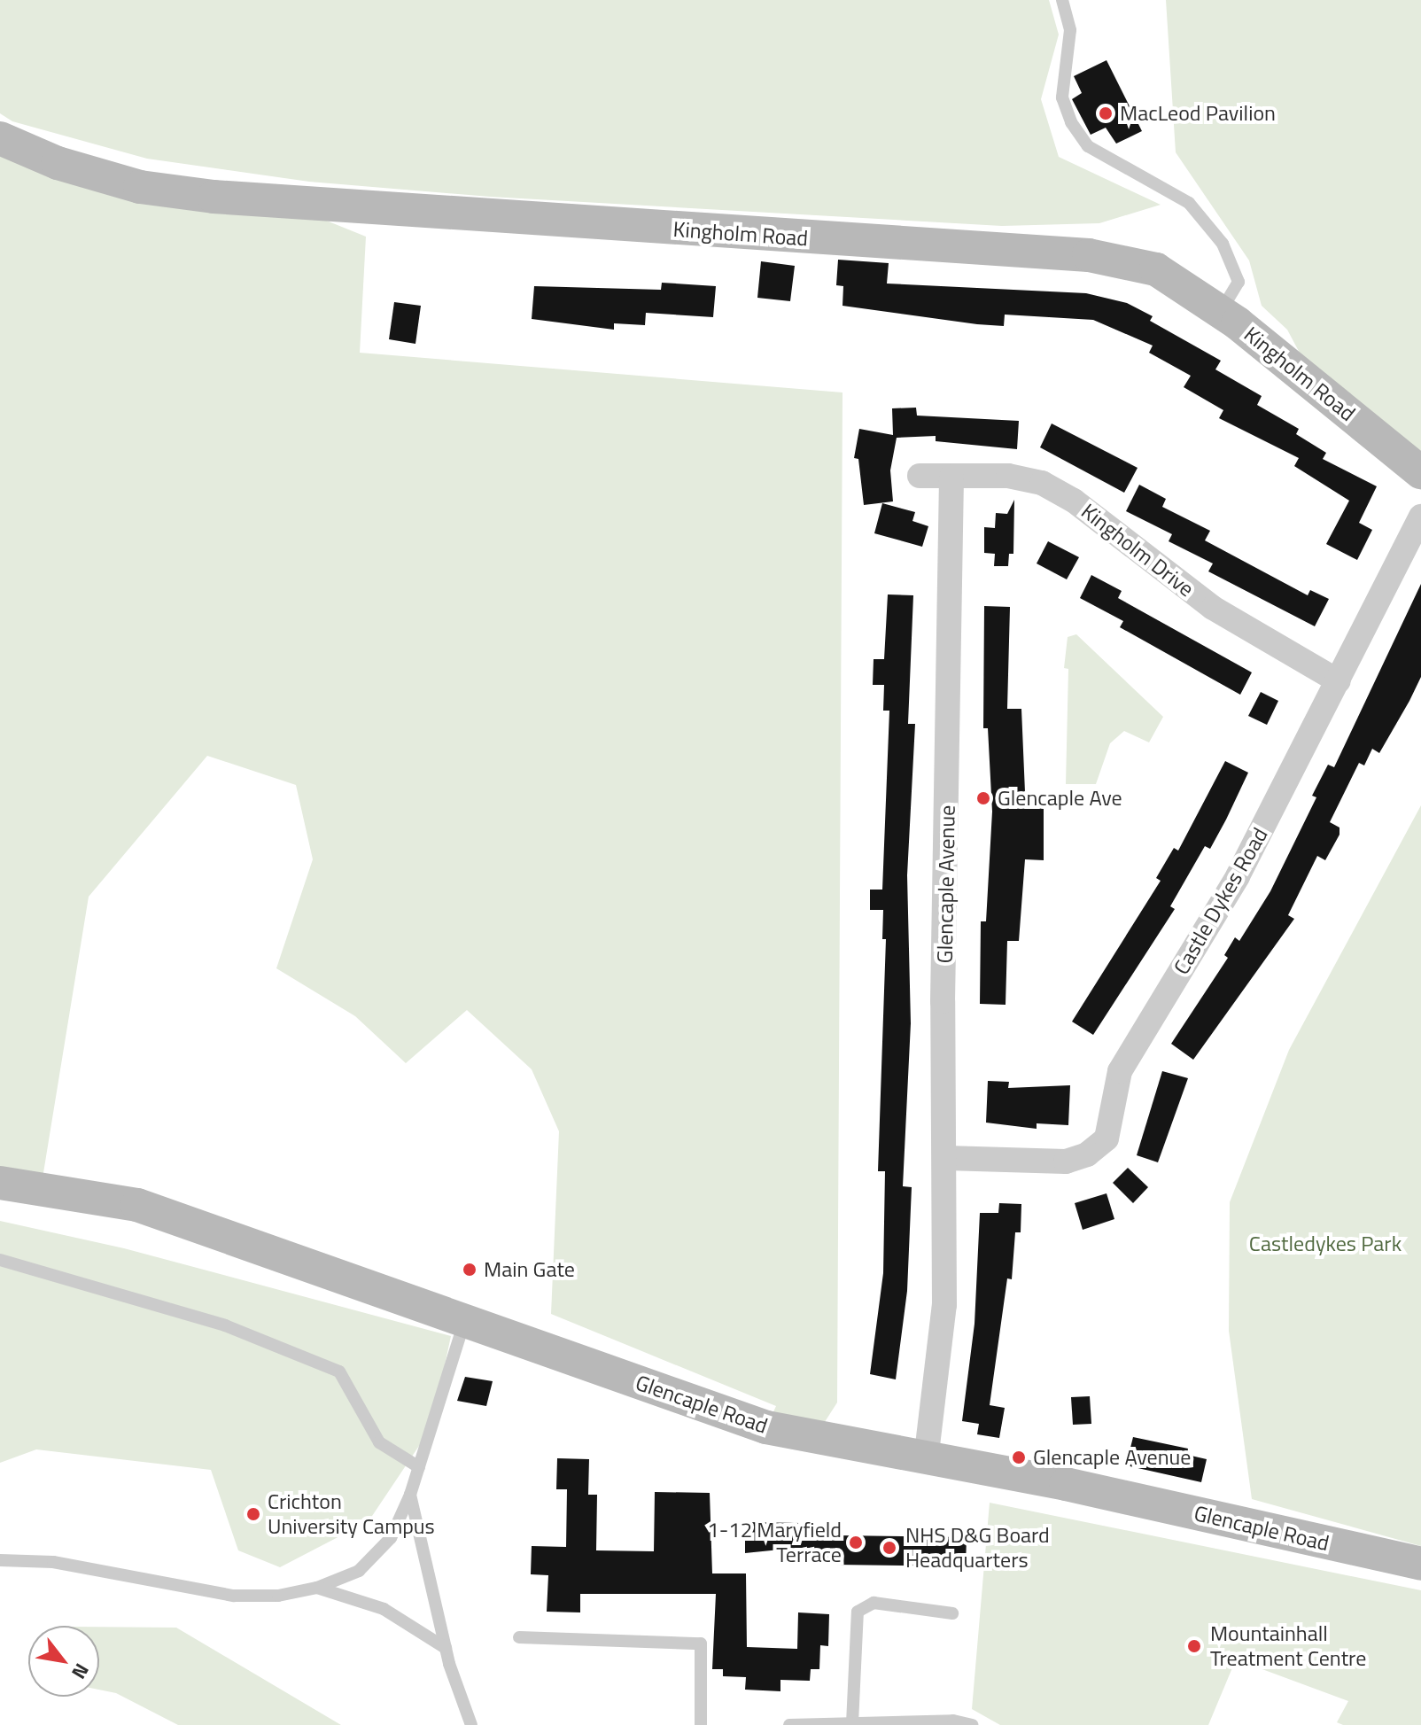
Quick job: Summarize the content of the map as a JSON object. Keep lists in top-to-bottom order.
{
  "streets": {
    "main road": ["Kingholm Road", "Glencaple Road"],
    "street": ["Kingholm Drive", "Glencaple Avenue", "Castle Dykes Road"]
  },
  "crossings": [
    ["Kingholm Drive", "Glencaple Avenue"],
    ["Kingholm Drive", "Castle Dykes Road"],
    ["Glencaple Avenue", "Castle Dykes Road"],
    ["Glencaple Avenue", "Glencaple Road"]
  ],
  "parks": ["Castledykes Park"],
  "places": [
    "MacLeod Pavilion",
    "Glencaple Ave",
    "Main Gate",
    "Glencaple Avenue",
    "Crichton University Campus",
    "1-12 Maryfield Terrace",
    "NHS D&G Board Headquarters",
    "Mountainhall Treatment Centre"
  ],
  "north": "bottom right"
}
